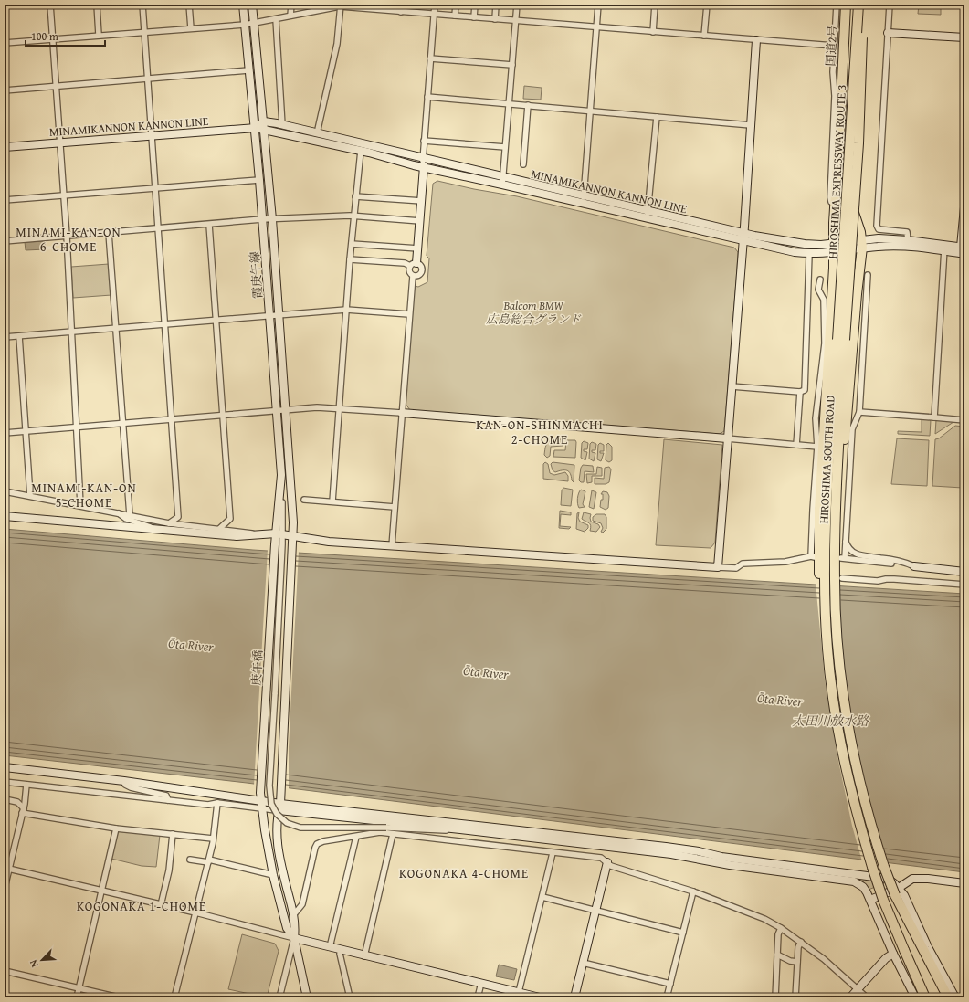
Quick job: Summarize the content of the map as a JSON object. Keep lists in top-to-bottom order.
{
  "streets": {
    "highway": ["国道2号", "HIROSHIMA EXPRESSWAY ROUTE 3", "HIROSHIMA SOUTH ROAD"],
    "street": ["MINAMIKANNON KANNON LINE", "霞庚午線", "庚午橋"]
  },
  "crossings": [
    ["国道2号", "MINAMIKANNON KANNON LINE"],
    ["国道2号", "HIROSHIMA SOUTH ROAD"],
    ["MINAMIKANNON KANNON LINE", "霞庚午線"],
    ["HIROSHIMA EXPRESSWAY ROUTE 3", "HIROSHIMA SOUTH ROAD"],
    ["霞庚午線", "庚午橋"]
  ],
  "districts": [
    "MINAMI-KAN-ON 6-CHOME",
    "KAN-ON-SHINMACHI 2-CHOME",
    "MINAMI-KAN-ON 5-CHOME",
    "KOGONAKA 4-CHOME",
    "KOGONAKA 1-CHOME"
  ],
  "water": ["Ōta River", "太田川放水路"],
  "parks": ["Balcom BMW 広島総合グランド"],
  "scale_bar": "100 m",
  "north": "bottom left"
}
